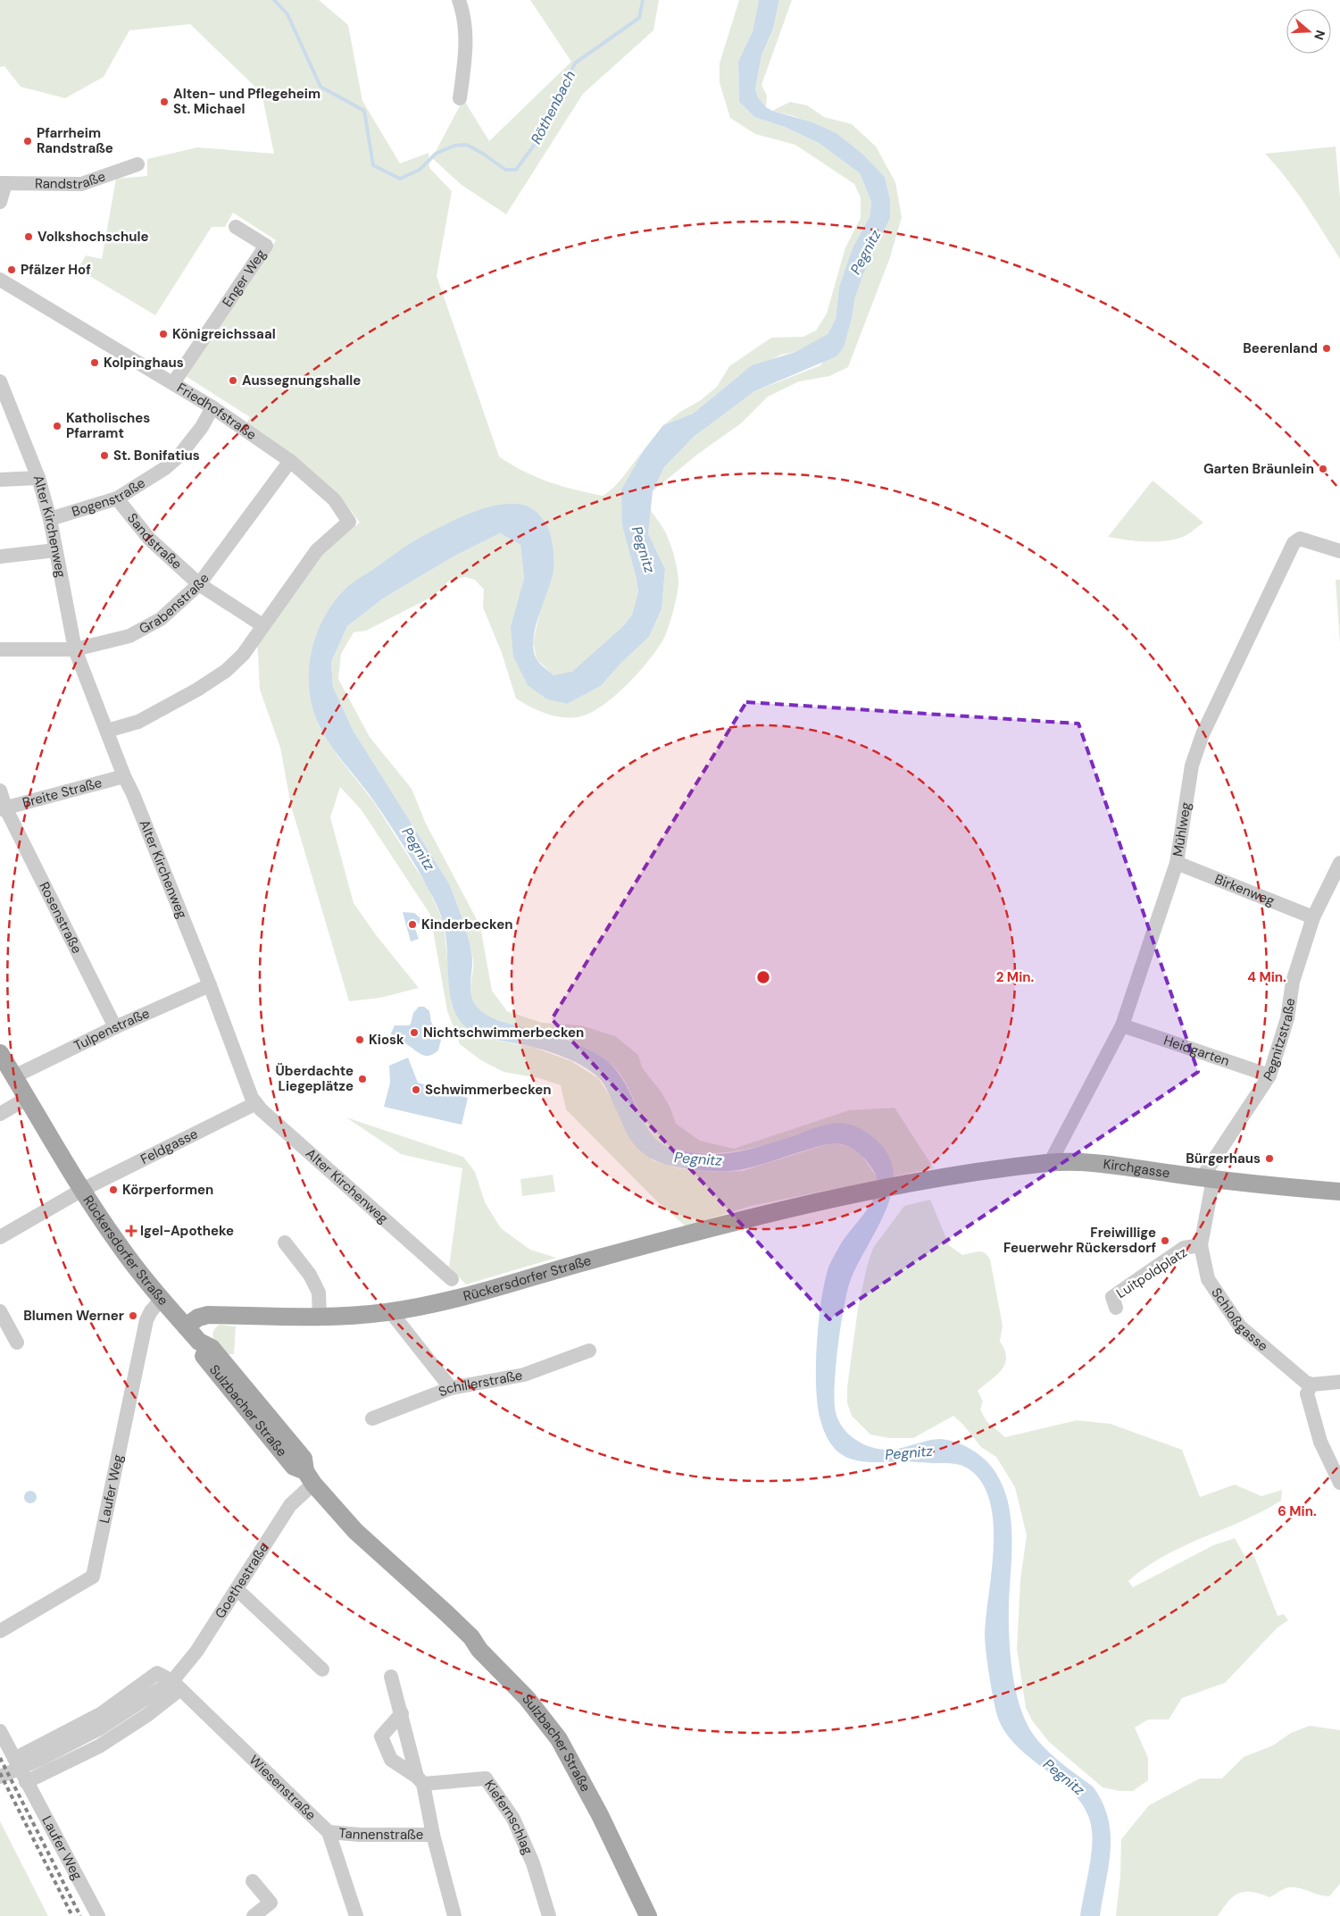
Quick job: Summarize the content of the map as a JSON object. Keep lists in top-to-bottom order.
{
  "streets": {
    "main road": ["Kirchgasse", "Rückersdorfer Straße", "Sulzbacher Straße"],
    "street": [
      "Randstraße",
      "Enger Weg",
      "Friedhofstraße",
      "Bogenstraße",
      "Alter Kirchenweg",
      "Sandstraße",
      "Grabenstraße",
      "Breite Straße",
      "Mühlweg",
      "Birkenweg",
      "Rosenstraße",
      "Tulpenstraße",
      "Pegnitzstraße",
      "Heidgarten",
      "Feldgasse",
      "Luitpoldplatz",
      "Schloßgasse",
      "Schillerstraße",
      "Laufer Weg",
      "Goethestraße",
      "Wiesenstraße",
      "Kiefernschlag",
      "Tannenstraße"
    ]
  },
  "crossings": [
    ["Enger Weg", "Friedhofstraße"],
    ["Friedhofstraße", "Bogenstraße"],
    ["Friedhofstraße", "Sandstraße"],
    ["Friedhofstraße", "Grabenstraße"],
    ["Bogenstraße", "Alter Kirchenweg"],
    ["Bogenstraße", "Sandstraße"],
    ["Alter Kirchenweg", "Grabenstraße"],
    ["Alter Kirchenweg", "Breite Straße"],
    ["Alter Kirchenweg", "Tulpenstraße"],
    ["Alter Kirchenweg", "Feldgasse"],
    ["Sandstraße", "Grabenstraße"],
    ["Breite Straße", "Rosenstraße"],
    ["Mühlweg", "Birkenweg"],
    ["Mühlweg", "Heidgarten"],
    ["Mühlweg", "Kirchgasse"],
    ["Birkenweg", "Pegnitzstraße"],
    ["Rosenstraße", "Tulpenstraße"],
    ["Tulpenstraße", "Rückersdorfer Straße"],
    ["Pegnitzstraße", "Heidgarten"],
    ["Pegnitzstraße", "Kirchgasse"],
    ["Pegnitzstraße", "Schloßgasse"],
    ["Feldgasse", "Rückersdorfer Straße"],
    ["Kirchgasse", "Rückersdorfer Straße"],
    ["Kirchgasse", "Schloßgasse"],
    ["Rückersdorfer Straße", "Sulzbacher Straße"],
    ["Rückersdorfer Straße", "Laufer Weg"],
    ["Luitpoldplatz", "Schloßgasse"],
    ["Sulzbacher Straße", "Goethestraße"],
    ["Laufer Weg", "Goethestraße"],
    ["Goethestraße", "Wiesenstraße"],
    ["Wiesenstraße", "Tannenstraße"],
    ["Kiefernschlag", "Tannenstraße"]
  ],
  "water": ["Röthenbach", "Pegnitz"],
  "places": {
    "other": [
      "Alten- und Pflegeheim St. Michael",
      "Pfarrheim Randstraße",
      "Volkshochschule",
      "Pfälzer Hof",
      "Königreichssaal",
      "Beerenland",
      "Kolpinghaus",
      "Aussegnungshalle",
      "Katholisches Pfarramt",
      "St. Bonifatius",
      "Garten Bräunlein",
      "Kinderbecken",
      "Nichtschwimmerbecken",
      "Kiosk",
      "Überdachte Liegeplätze",
      "Schwimmerbecken",
      "Bürgerhaus",
      "Körperformen",
      "Freiwillige Feuerwehr Rückersdorf",
      "Blumen Werner"
    ],
    "health": ["Igel-Apotheke"]
  },
  "north": "right",
  "rings": ["2 Min.", "4 Min.", "6 Min."]
}
